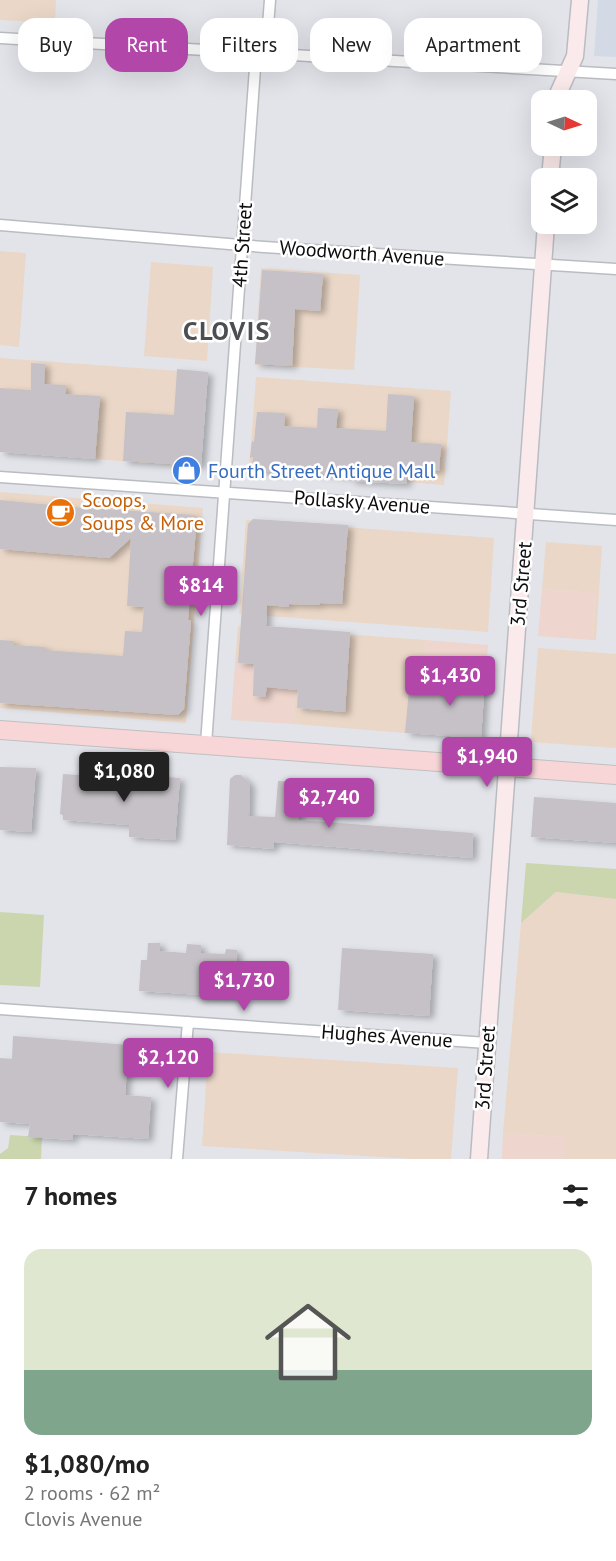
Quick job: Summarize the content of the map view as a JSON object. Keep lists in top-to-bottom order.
{
  "streets": {
    "street": [
      "4th Street",
      "Woodworth Avenue",
      "Pollasky Avenue",
      "3rd Street",
      "Hughes Avenue"
    ]
  },
  "crossings": [
    ["4th Street", "Woodworth Avenue"],
    ["4th Street", "Pollasky Avenue"],
    ["Woodworth Avenue", "3rd Street"],
    ["Pollasky Avenue", "3rd Street"],
    ["3rd Street", "Hughes Avenue"]
  ],
  "districts": ["CLOVIS"],
  "places": {
    "shop": ["Fourth Street Antique Mall"],
    "cafe": ["Scoops, Soups & More"]
  },
  "north": "right",
  "page": {
    "chip": [
      "Buy",
      "Rent",
      "Filters",
      "New",
      "Apartment"
    ],
    "price": [
      "$814",
      "$1,430",
      "$1,940",
      "$1,080",
      "$2,740",
      "$1,730",
      "$2,120"
    ],
    "heading": "7 homes",
    "list": [
      {
        "name": "$1,080/mo",
        "note": "2 rooms · 62 m² · Clovis Avenue"
      }
    ]
  }
}
